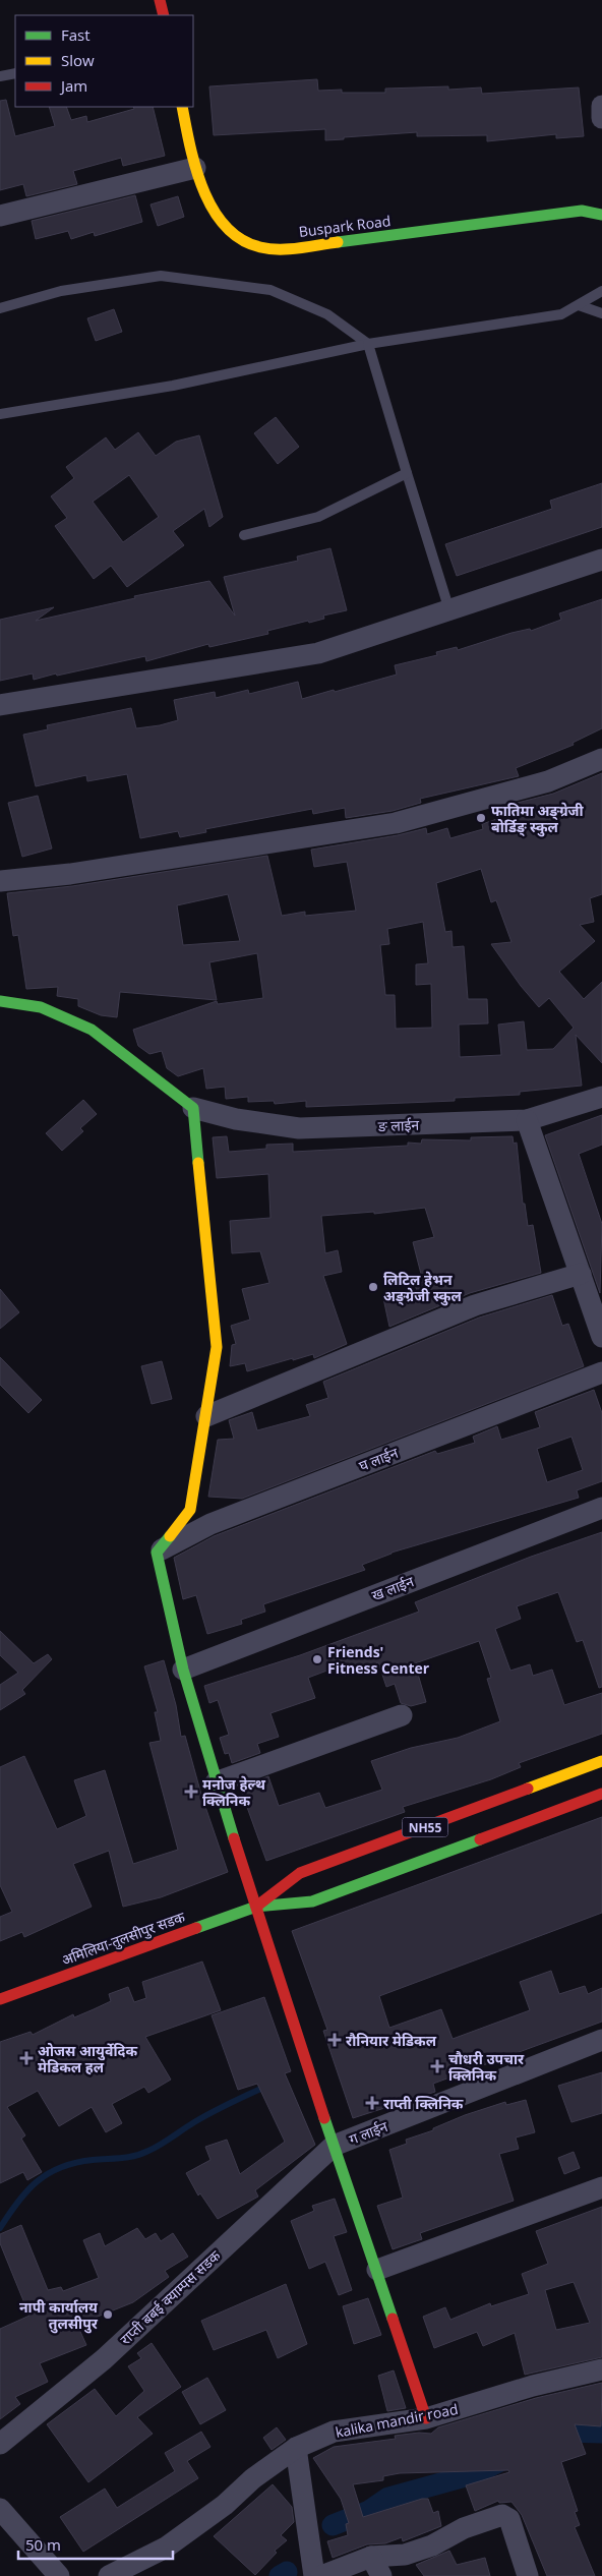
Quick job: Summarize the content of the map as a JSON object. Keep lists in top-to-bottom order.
{
  "streets": {
    "street": [
      "Buspark Road",
      "ङ लाईन",
      "घ लाईन",
      "ख लाईन",
      "NH55",
      "अमिलिया-तुलसीपुर सडक",
      "ग लाईन",
      "राप्ती बबई क्याम्पस सडक",
      "kalika mandir road"
    ]
  },
  "crossings": [
    ["NH55", "अमिलिया-तुलसीपुर सडक"],
    ["ग लाईन", "राप्ती बबई क्याम्पस सडक"]
  ],
  "places": {
    "other": [
      "फातिमा अङ्‍ग्रेजी बोर्डिङ् स्कुल",
      "लिटिल हेभन अङ्‍ग्रेजी स्कुल",
      "Friends' Fitness Center",
      "नापी कार्यालय तुलसीपुर"
    ],
    "health": [
      "मनोज हेल्थ क्लिनिक",
      "रौनियार मेडिकल",
      "ओजस आयुर्वेदिक मेडिकल हल",
      "चौधरी उपचार क्लिनिक",
      "राप्ती क्लिनिक"
    ]
  },
  "legend": ["Fast", "Slow", "Jam"],
  "scale_bar": "50 m"
}
